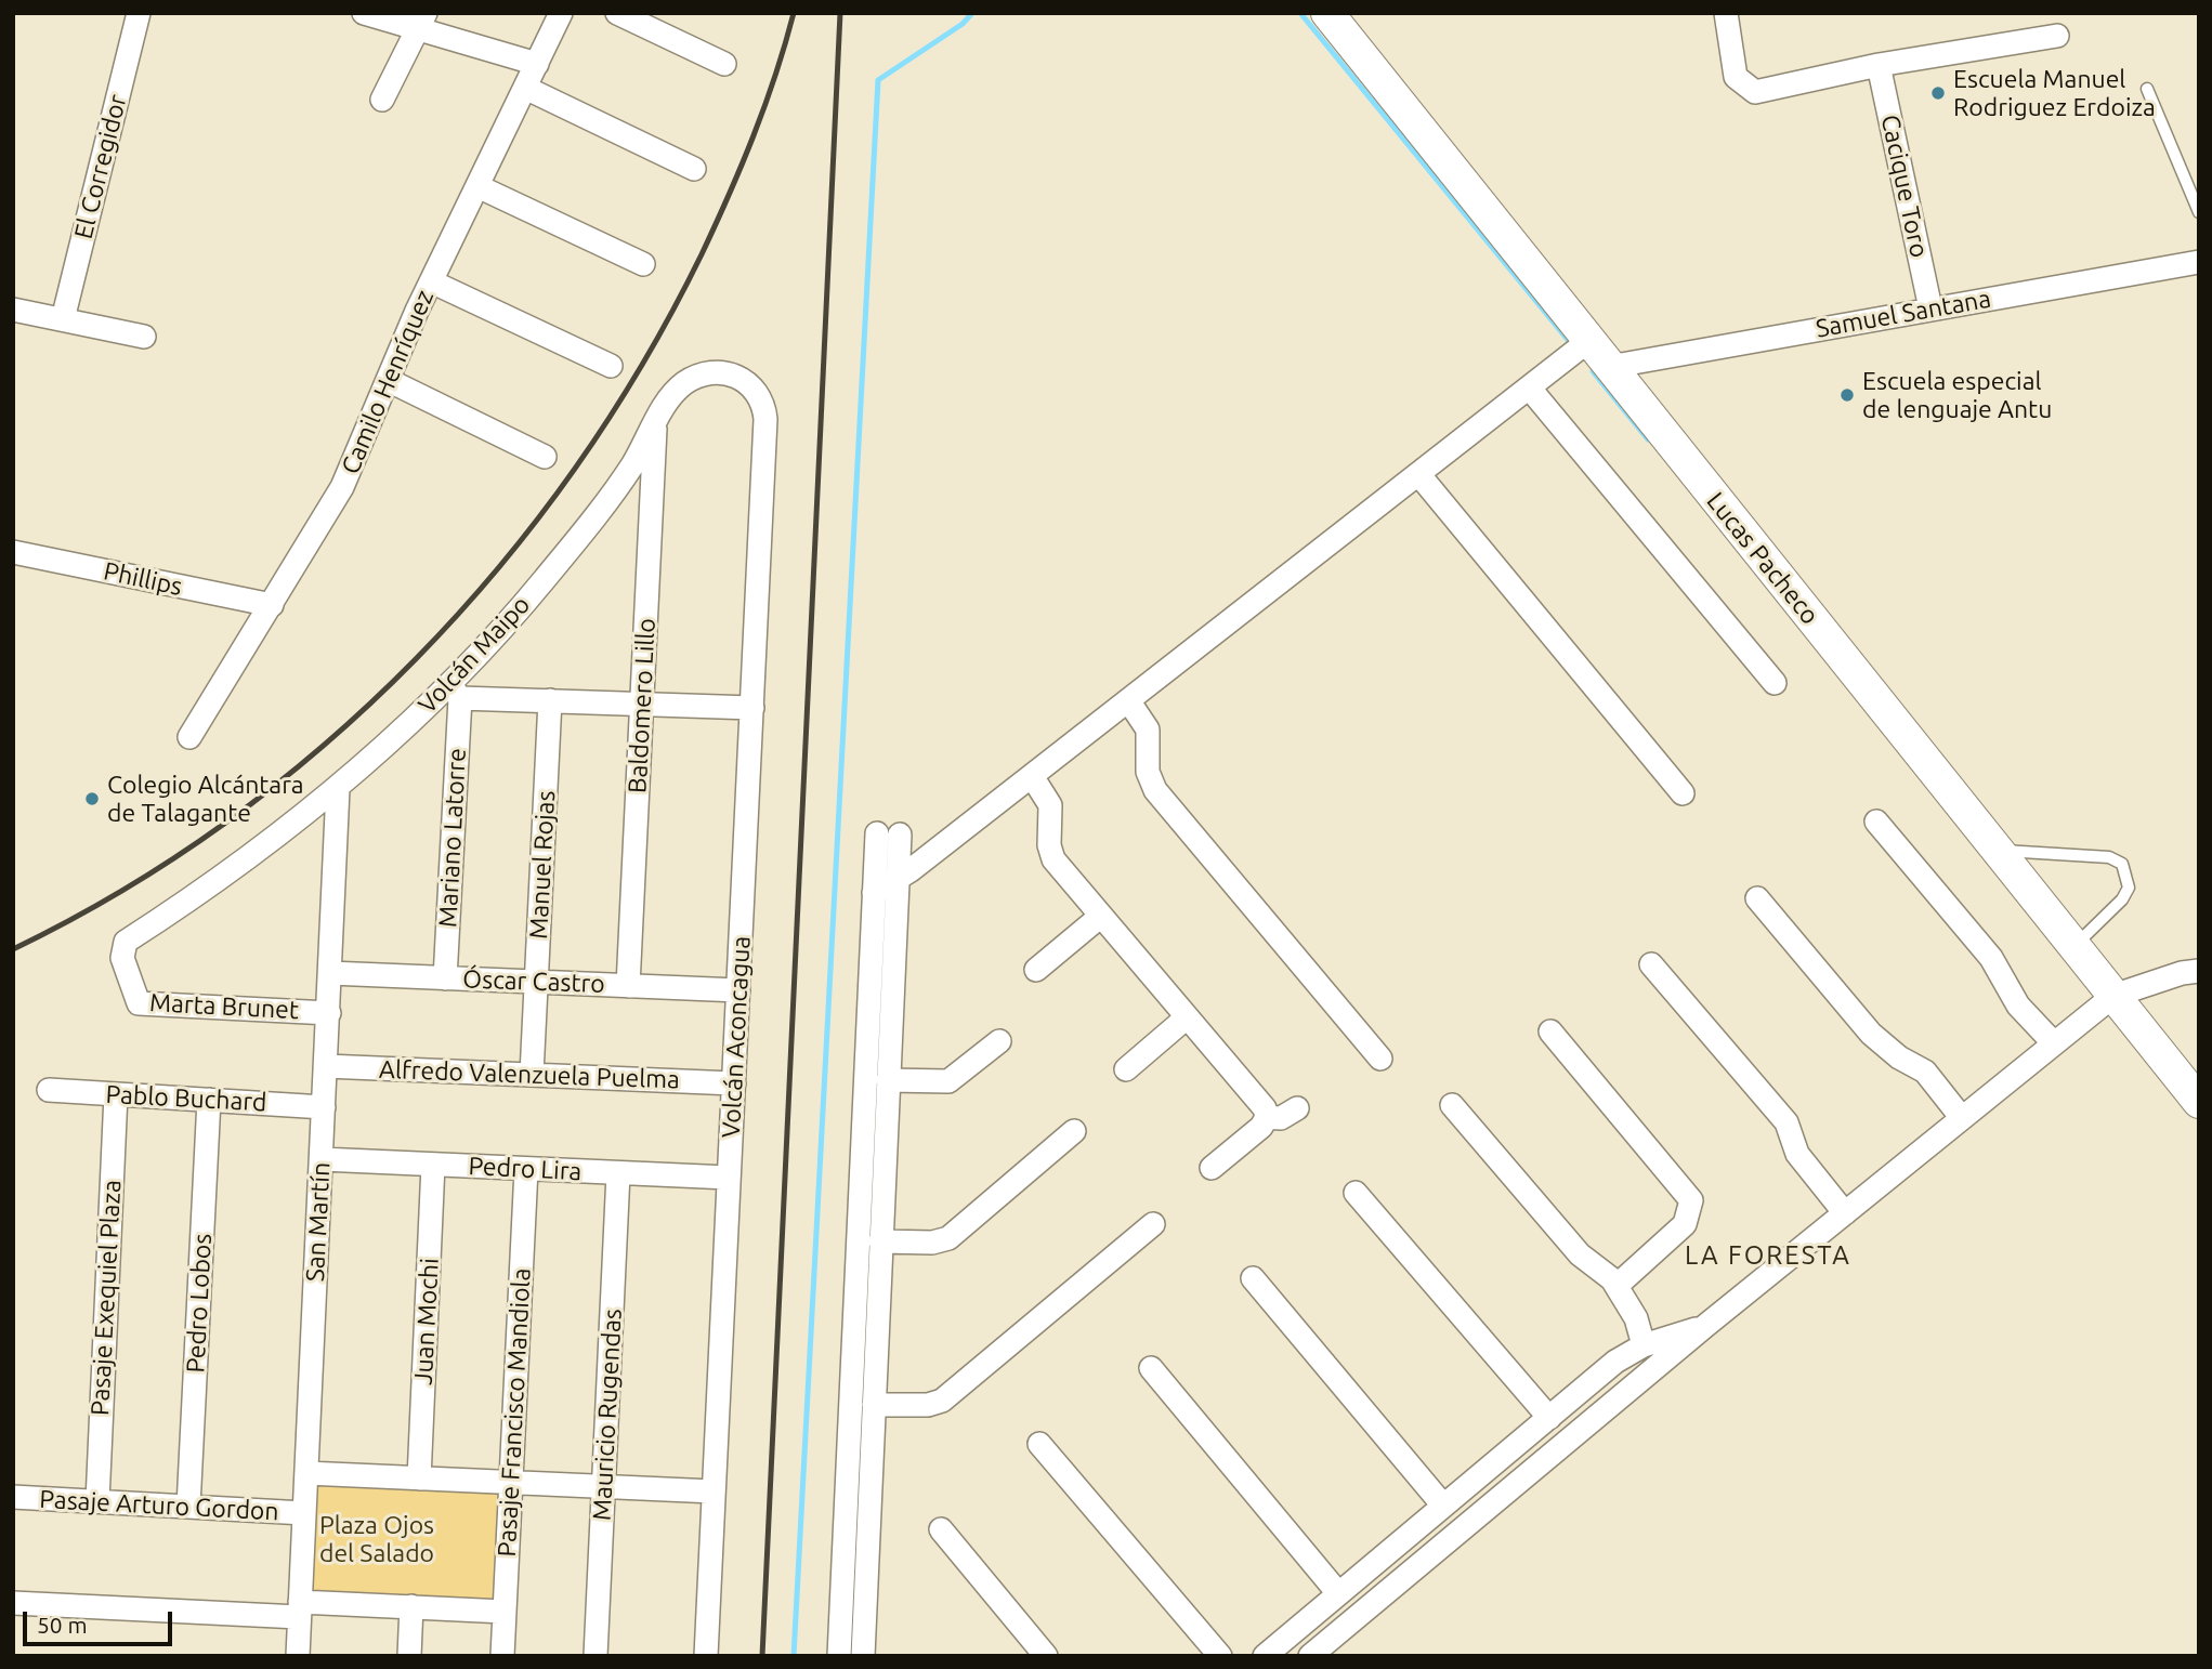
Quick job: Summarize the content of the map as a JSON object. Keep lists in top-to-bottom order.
{
  "streets": {
    "main road": ["Lucas Pacheco"],
    "street": [
      "El Corregidor",
      "Cacique Toro",
      "Samuel Santana",
      "Camilo Henríquez",
      "Phillips",
      "Volcán Maipo",
      "Baldomero Lillo",
      "Mariano Latorre",
      "Manuel Rojas",
      "Óscar Castro",
      "Marta Brunet",
      "Volcán Aconcagua",
      "Alfredo Valenzuela Puelma",
      "Pablo Buchard",
      "Pedro Lira",
      "San Martín",
      "Pasaje Exequiel Plaza",
      "Pedro Lobos",
      "Juan Mochi",
      "Pasaje Francisco Mandiola",
      "Mauricio Rugendas",
      "Pasaje Arturo Gordon"
    ]
  },
  "crossings": [
    ["Cacique Toro", "Samuel Santana"],
    ["Samuel Santana", "Lucas Pacheco"],
    ["Camilo Henríquez", "Phillips"],
    ["Volcán Maipo", "Baldomero Lillo"],
    ["Volcán Maipo", "Mariano Latorre"],
    ["Volcán Maipo", "Marta Brunet"],
    ["Volcán Maipo", "Volcán Aconcagua"],
    ["Volcán Maipo", "San Martín"],
    ["Baldomero Lillo", "Óscar Castro"],
    ["Mariano Latorre", "Óscar Castro"],
    ["Manuel Rojas", "Óscar Castro"],
    ["Manuel Rojas", "Alfredo Valenzuela Puelma"],
    ["Óscar Castro", "Volcán Aconcagua"],
    ["Óscar Castro", "San Martín"],
    ["Marta Brunet", "San Martín"],
    ["Volcán Aconcagua", "Alfredo Valenzuela Puelma"],
    ["Volcán Aconcagua", "Pedro Lira"],
    ["Alfredo Valenzuela Puelma", "San Martín"],
    ["Pablo Buchard", "San Martín"],
    ["Pablo Buchard", "Pasaje Exequiel Plaza"],
    ["Pablo Buchard", "Pedro Lobos"],
    ["Pedro Lira", "San Martín"],
    ["Pedro Lira", "Juan Mochi"],
    ["Pedro Lira", "Pasaje Francisco Mandiola"],
    ["Pedro Lira", "Mauricio Rugendas"],
    ["San Martín", "Pasaje Arturo Gordon"],
    ["Pasaje Exequiel Plaza", "Pasaje Arturo Gordon"],
    ["Pedro Lobos", "Pasaje Arturo Gordon"]
  ],
  "districts": ["LA FORESTA"],
  "parks": ["Plaza Ojos del Salado"],
  "places": ["Escuela Manuel Rodriguez Erdoiza", "Escuela especial de lenguaje Antu", "Colegio Alcántara de Talagante"],
  "scale_bar": "50 m"
}
